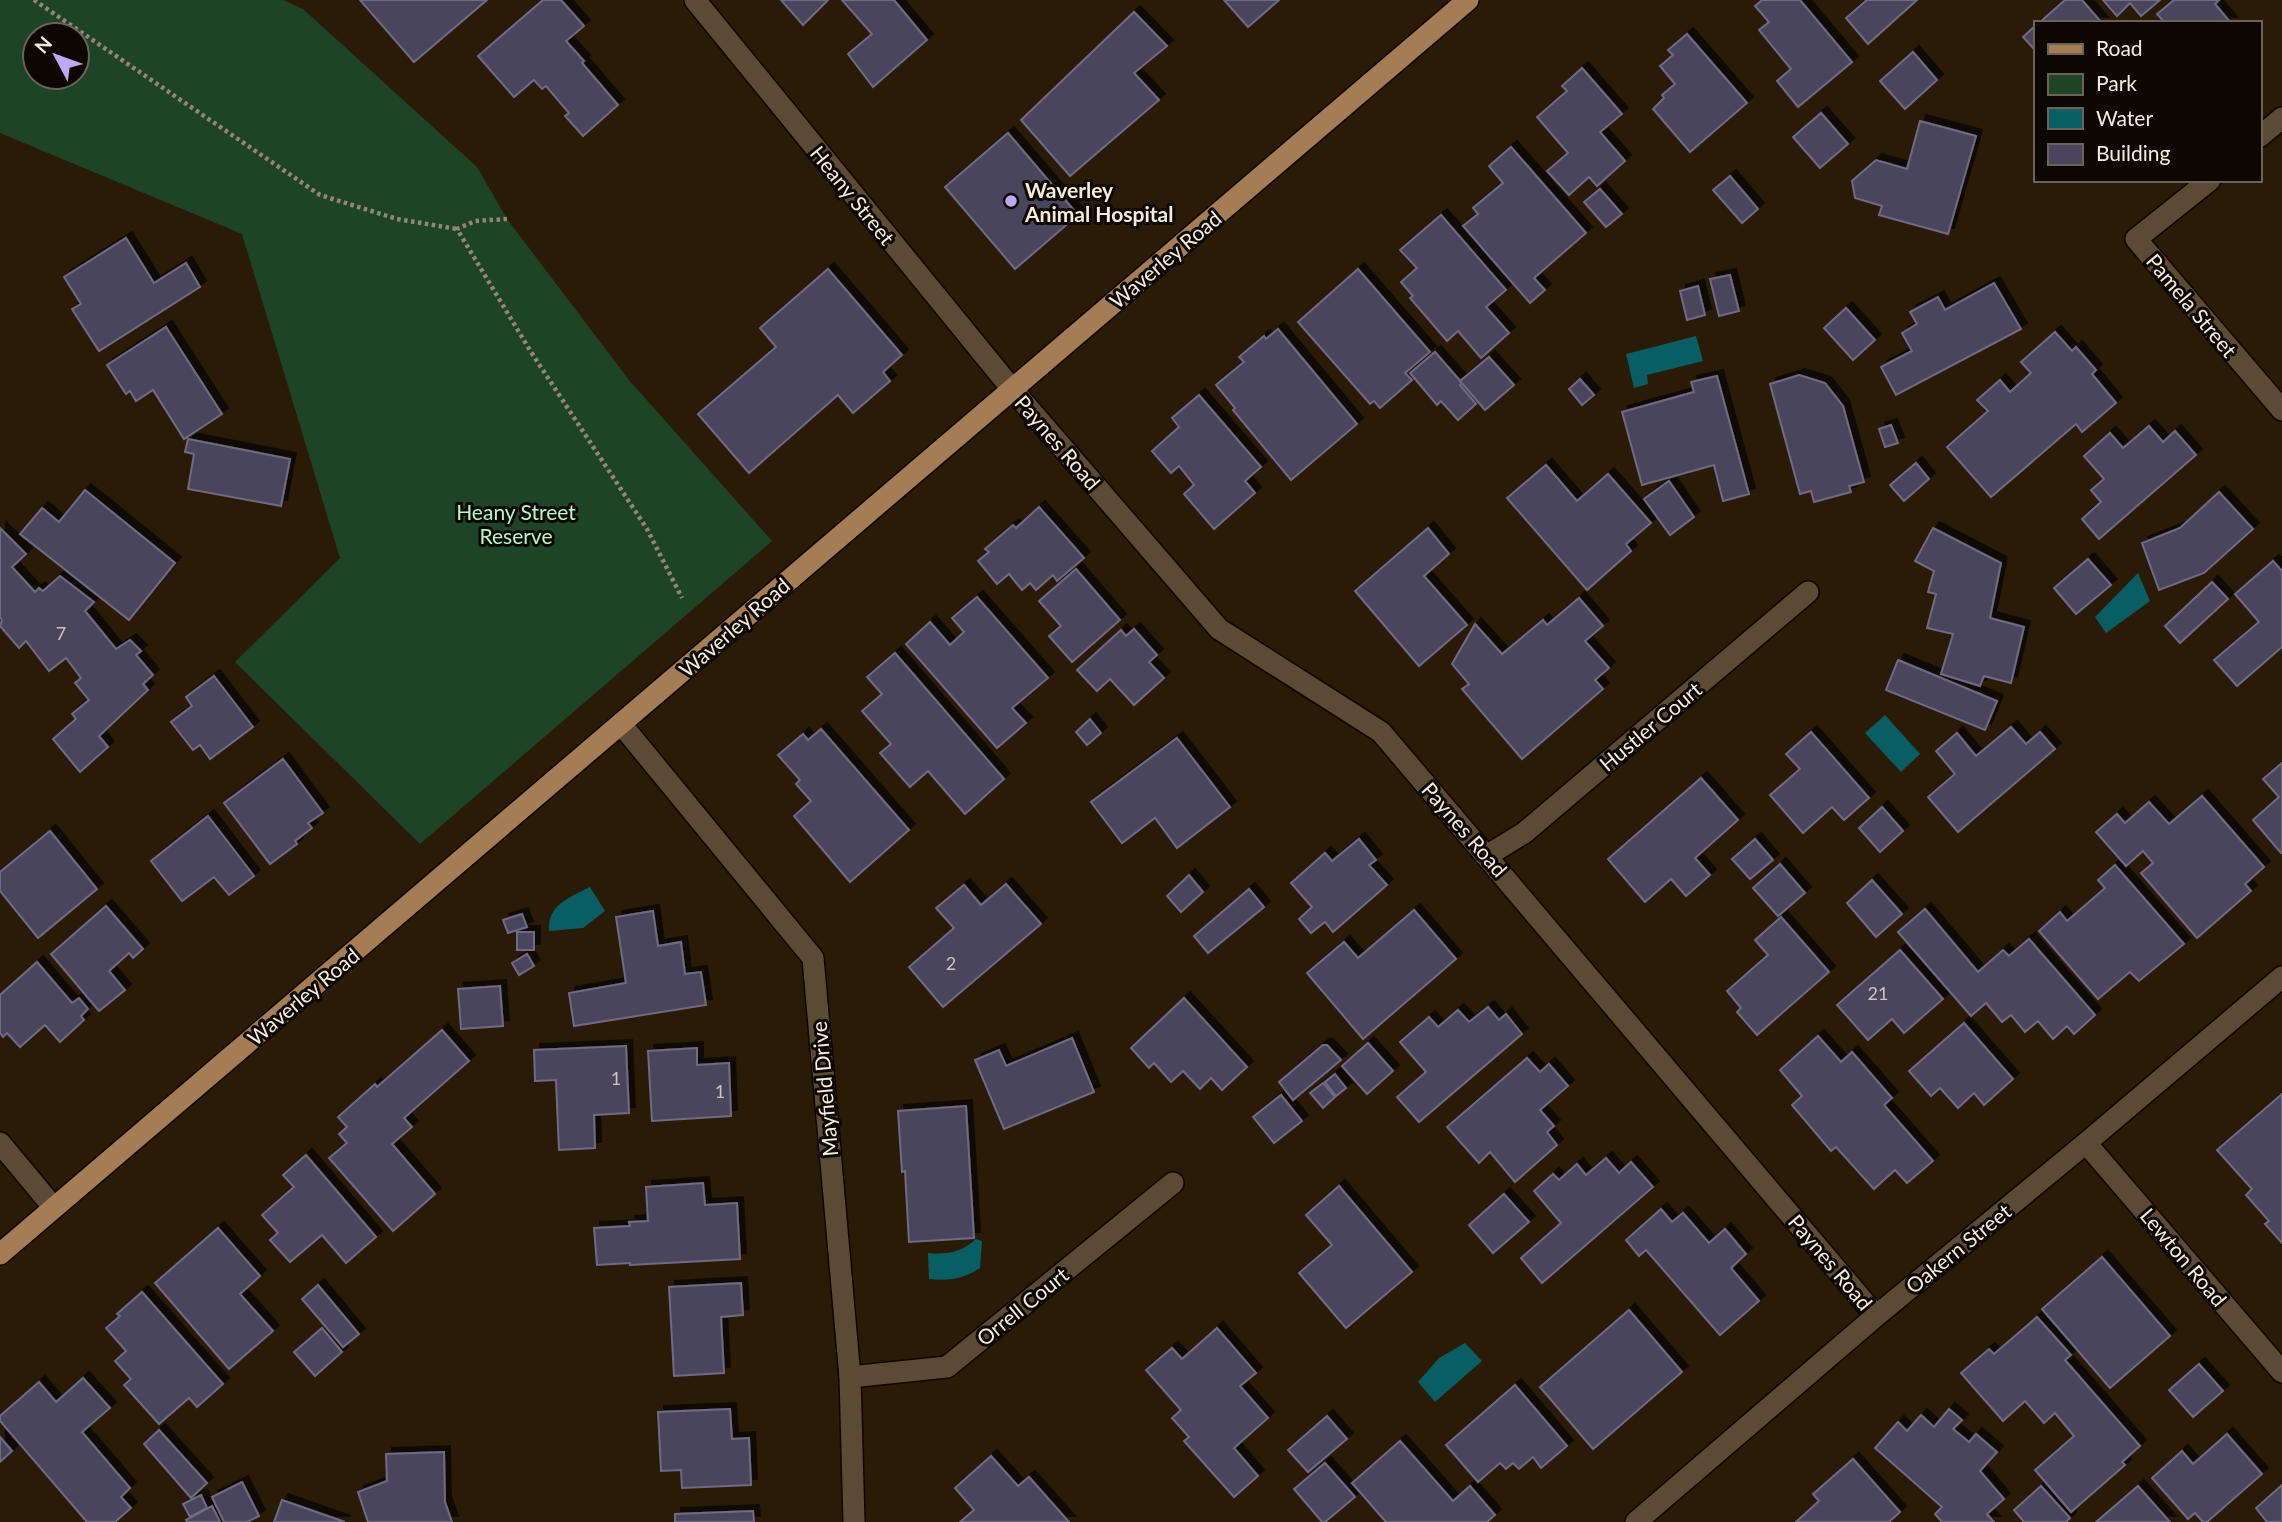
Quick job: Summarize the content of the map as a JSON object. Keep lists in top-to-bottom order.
{
  "streets": {
    "main road": ["Waverley Road"],
    "street": [
      "Heany Street",
      "Pamela Street",
      "Paynes Road",
      "Hustler Court",
      "Mayfield Drive",
      "Oakern Street",
      "Lewton Road",
      "Orrell Court"
    ]
  },
  "crossings": [
    ["Heany Street", "Waverley Road"],
    ["Heany Street", "Paynes Road"],
    ["Waverley Road", "Paynes Road"],
    ["Waverley Road", "Mayfield Drive"],
    ["Paynes Road", "Hustler Court"],
    ["Paynes Road", "Oakern Street"],
    ["Mayfield Drive", "Orrell Court"],
    ["Oakern Street", "Lewton Road"]
  ],
  "parks": ["Heany Street Reserve"],
  "places": ["Waverley Animal Hospital"],
  "house_numbers": [
    "7",
    "2",
    "21",
    "1",
    "1"
  ],
  "legend": [
    "Road",
    "Park",
    "Water",
    "Building"
  ],
  "north": "top left"
}
